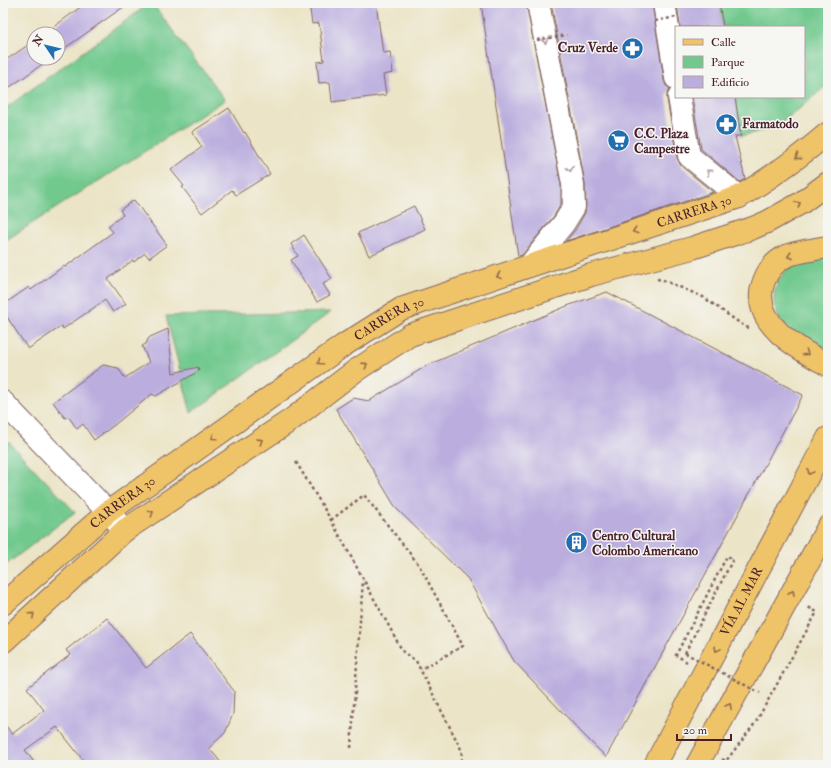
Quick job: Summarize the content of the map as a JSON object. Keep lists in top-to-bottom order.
{
  "streets": {
    "main road": ["CARRERA 30", "VÍA AL MAR"]
  },
  "places": {
    "pharmacy": ["Cruz Verde", "Farmatodo"],
    "supermarket": ["C.C. Plaza Campestre"],
    "building": ["Centro Cultural Colombo Americano"]
  },
  "legend": ["Calle", "Parque", "Edificio"],
  "scale_bar": "20 m",
  "north": "top left"
}
